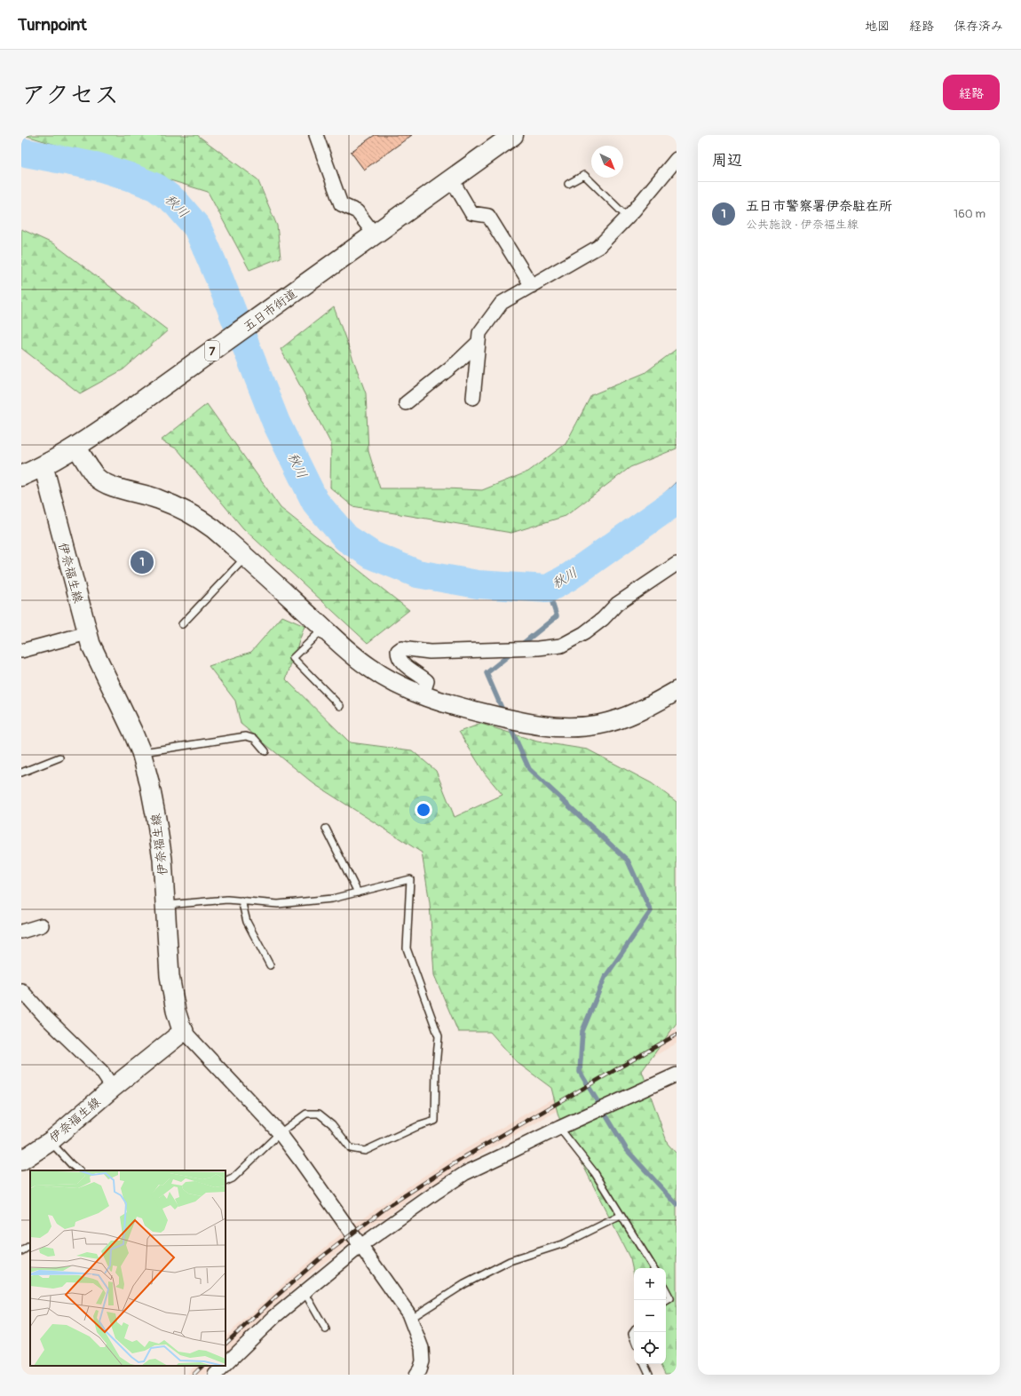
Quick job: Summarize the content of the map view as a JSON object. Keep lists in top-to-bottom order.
{
  "streets": {
    "main road": ["五日市街道", "7", "伊奈福生線"]
  },
  "crossings": [
    ["五日市街道", "伊奈福生線"]
  ],
  "water": ["秋川"],
  "north": "bottom right",
  "page": {
    "header": "Turnpoint",
    "nav": ["地図", "経路", "保存済み"],
    "title": "アクセス",
    "buttons": "経路",
    "heading": "周辺",
    "list": [
      {
        "mark": "1",
        "name": "五日市警察署伊奈駐在所",
        "note": "公共施設 · 伊奈福生線",
        "value": "160 m"
      }
    ],
    "pins": "1",
    "map_buttons": ["+", "−"]
  }
}
